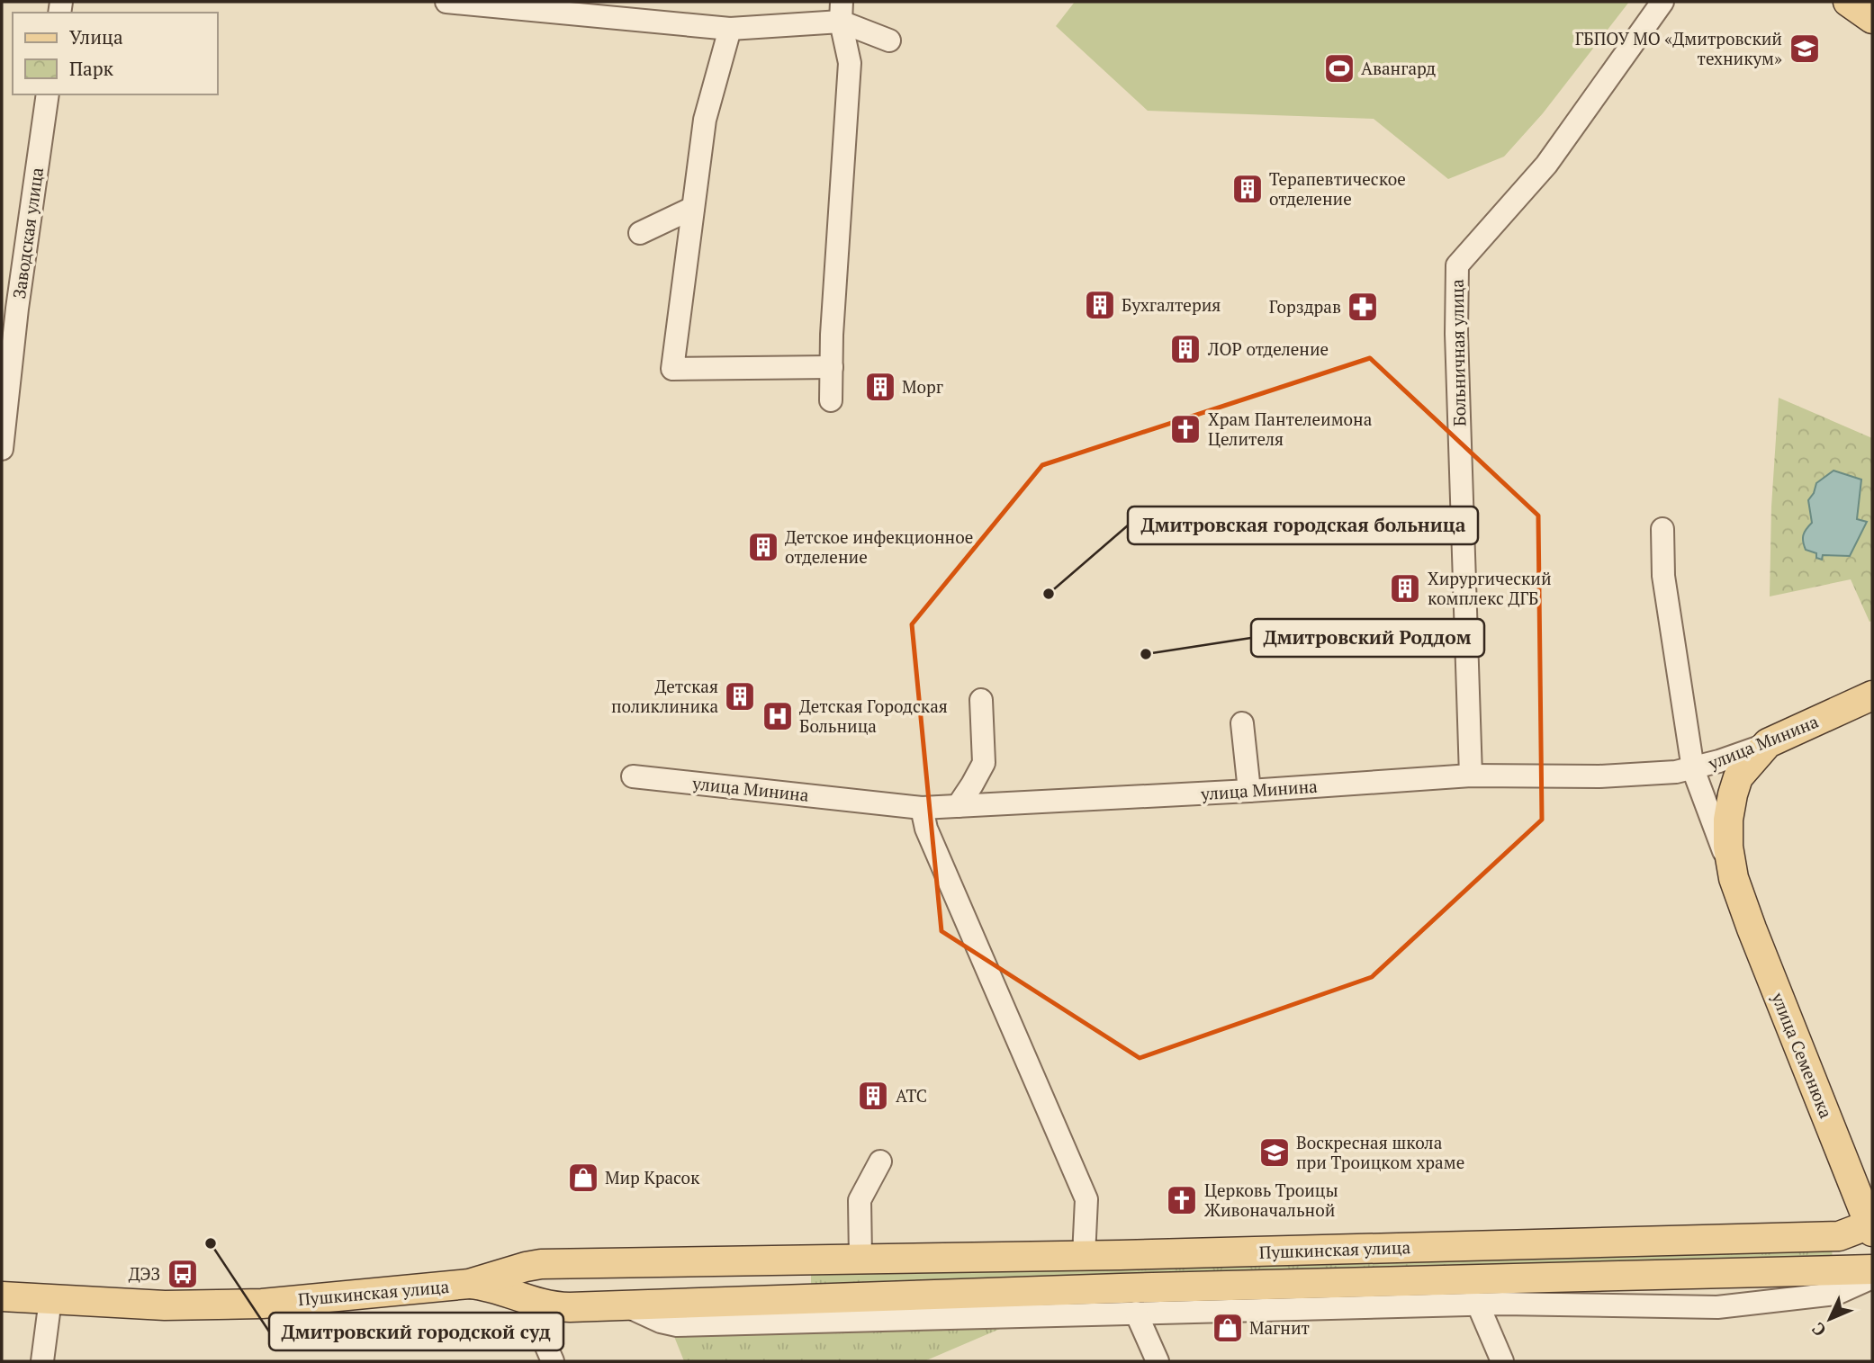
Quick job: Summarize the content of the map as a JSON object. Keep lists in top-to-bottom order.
{
  "streets": {
    "main road": ["улица Минина", "улица Семенюка", "Пушкинская улица"],
    "street": ["Заводская улица", "Больничная улица"]
  },
  "crossings": [
    ["Больничная улица", "улица Минина"],
    ["улица Минина", "улица Семенюка"],
    ["улица Семенюка", "Пушкинская улица"]
  ],
  "places": {
    "school or university": ["ГБПОУ МО «Дмитровский техникум»", "Воскресная школа при Троицком храме"],
    "sports": ["Авангард"],
    "building": [
      "Терапевтическое отделение",
      "Бухгалтерия",
      "ЛОР отделение",
      "Морг",
      "Детское инфекционное отделение",
      "Хирургический комплекс ДГБ",
      "Детская поликлиника",
      "АТС"
    ],
    "pharmacy": ["Горздрав"],
    "church": ["Храм Пантелеимона Целителя", "Церковь Троицы Живоначальной"],
    "other": ["Дмитровская городская больница", "Дмитровский Роддом", "Дмитровский городской суд"],
    "hospital": ["Детская Городская Больница"],
    "shop": ["Мир Красок", "Магнит"],
    "bus stop": ["ДЭЗ"]
  },
  "legend": ["Улица", "Парк"],
  "north": "bottom left"
}
